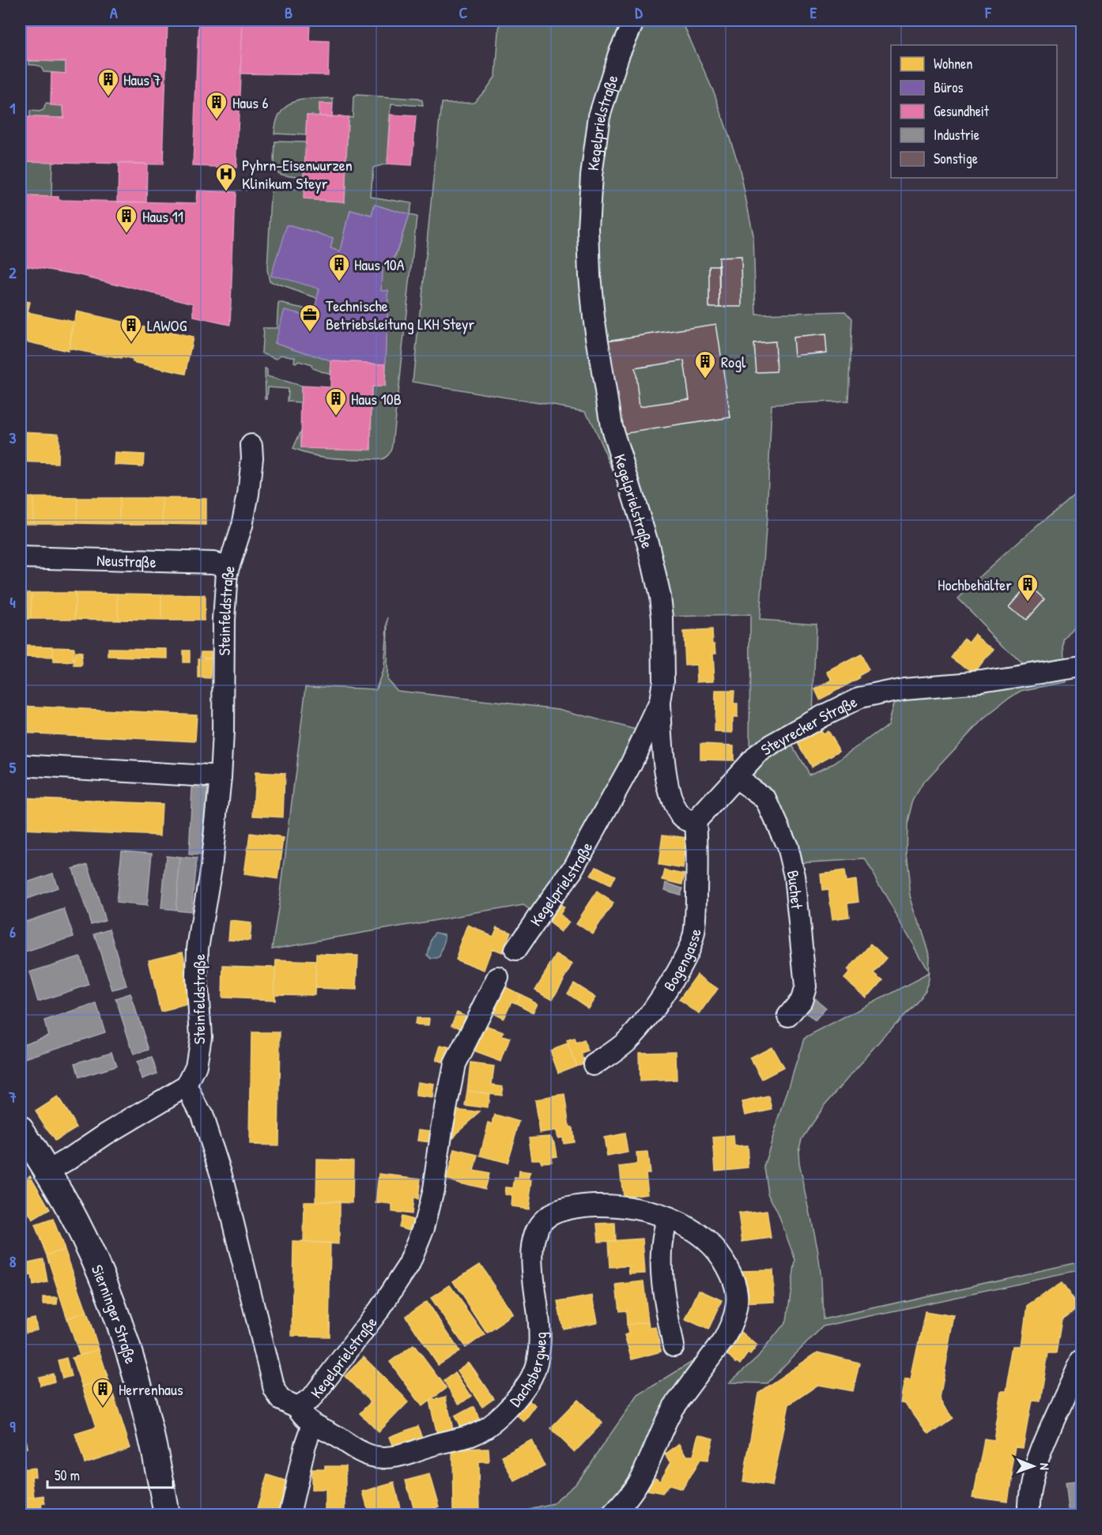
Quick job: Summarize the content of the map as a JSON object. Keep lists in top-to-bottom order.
{
  "streets": {
    "main road": ["Sierninger Straße"],
    "street": [
      "Kegelprielstraße",
      "Neustraße",
      "Steinfeldstraße",
      "Steyrecker Straße",
      "Buchet",
      "Bogengasse",
      "Dachsbergweg"
    ]
  },
  "crossings": [
    ["Kegelprielstraße", "Steinfeldstraße"],
    ["Kegelprielstraße", "Dachsbergweg"],
    ["Neustraße", "Steinfeldstraße"],
    ["Steyrecker Straße", "Buchet"],
    ["Steyrecker Straße", "Bogengasse"]
  ],
  "places": {
    "building": [
      "Haus 7",
      "Haus 6",
      "Haus 11",
      "Haus 10A",
      "LAWOG",
      "Rogl",
      "Haus 10B",
      "Hochbehälter",
      "Herrenhaus"
    ],
    "hospital": ["Pyhrn-Eisenwurzen Klinikum Steyr"],
    "office": ["Technische Betriebsleitung LKH Steyr"]
  },
  "legend": [
    "Wohnen",
    "Büros",
    "Gesundheit",
    "Industrie",
    "Sonstige"
  ],
  "scale_bar": "50 m",
  "north": "right",
  "grid": {
    "columns": [
      "A",
      "B",
      "C",
      "D",
      "E",
      "F"
    ],
    "rows": [
      "1",
      "2",
      "3",
      "4",
      "5",
      "6",
      "7",
      "8",
      "9"
    ]
  }
}
